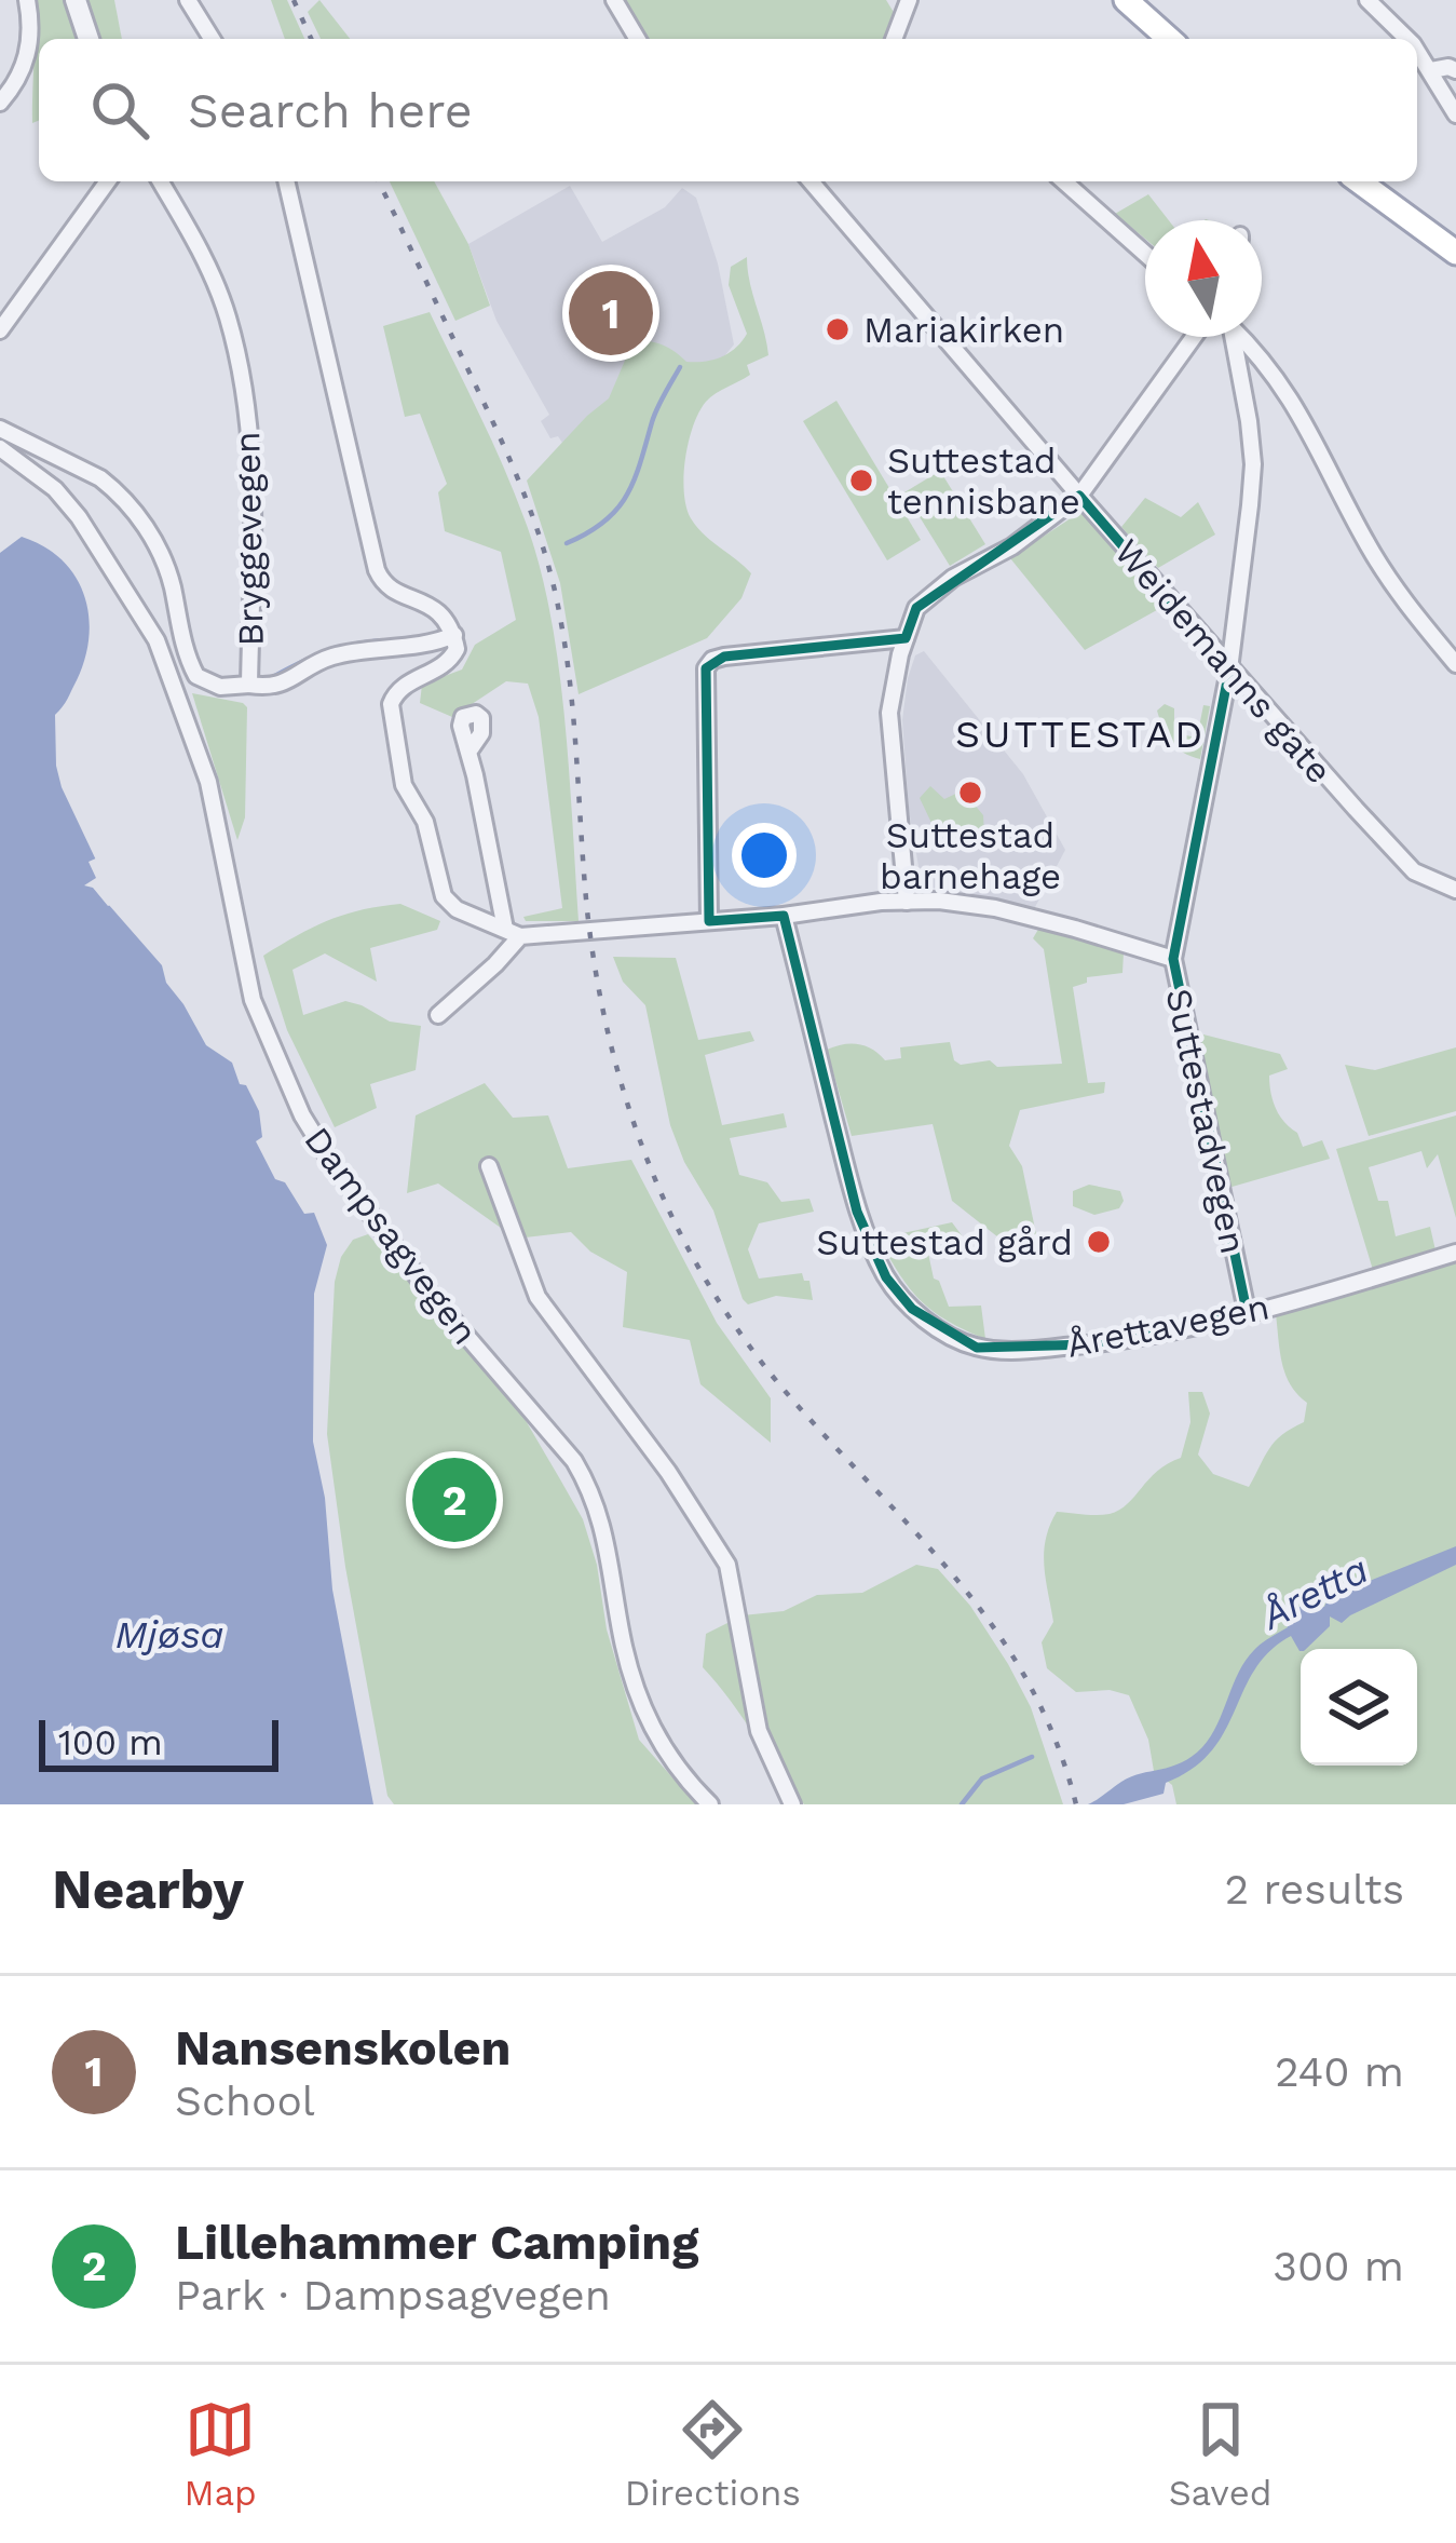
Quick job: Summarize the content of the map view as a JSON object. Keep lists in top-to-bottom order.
{
  "streets": {
    "street": [
      "Bryggevegen",
      "Weidemanns gate",
      "Suttestadvegen",
      "Dampsagvegen",
      "Årettavegen"
    ]
  },
  "crossings": [
    ["Weidemanns gate", "Suttestadvegen"],
    ["Suttestadvegen", "Årettavegen"]
  ],
  "districts": ["SUTTESTAD"],
  "water": ["Åretta", "Mjøsa"],
  "places": [
    "Mariakirken",
    "Suttestad tennisbane",
    "Suttestad barnehage",
    "Suttestad gård"
  ],
  "scale_bar": "100 m",
  "north": "top",
  "page": {
    "search": "Search here",
    "pins": ["1", "2"],
    "scale": "100 m",
    "heading": ["Nearby", "2 results"],
    "list": [
      {
        "mark": "1",
        "name": "Nansenskolen",
        "note": "School",
        "value": "240 m"
      },
      {
        "mark": "2",
        "name": "Lillehammer Camping",
        "note": "Park · Dampsagvegen",
        "value": "300 m"
      }
    ],
    "nav": ["Map", "Directions", "Saved"]
  }
}
